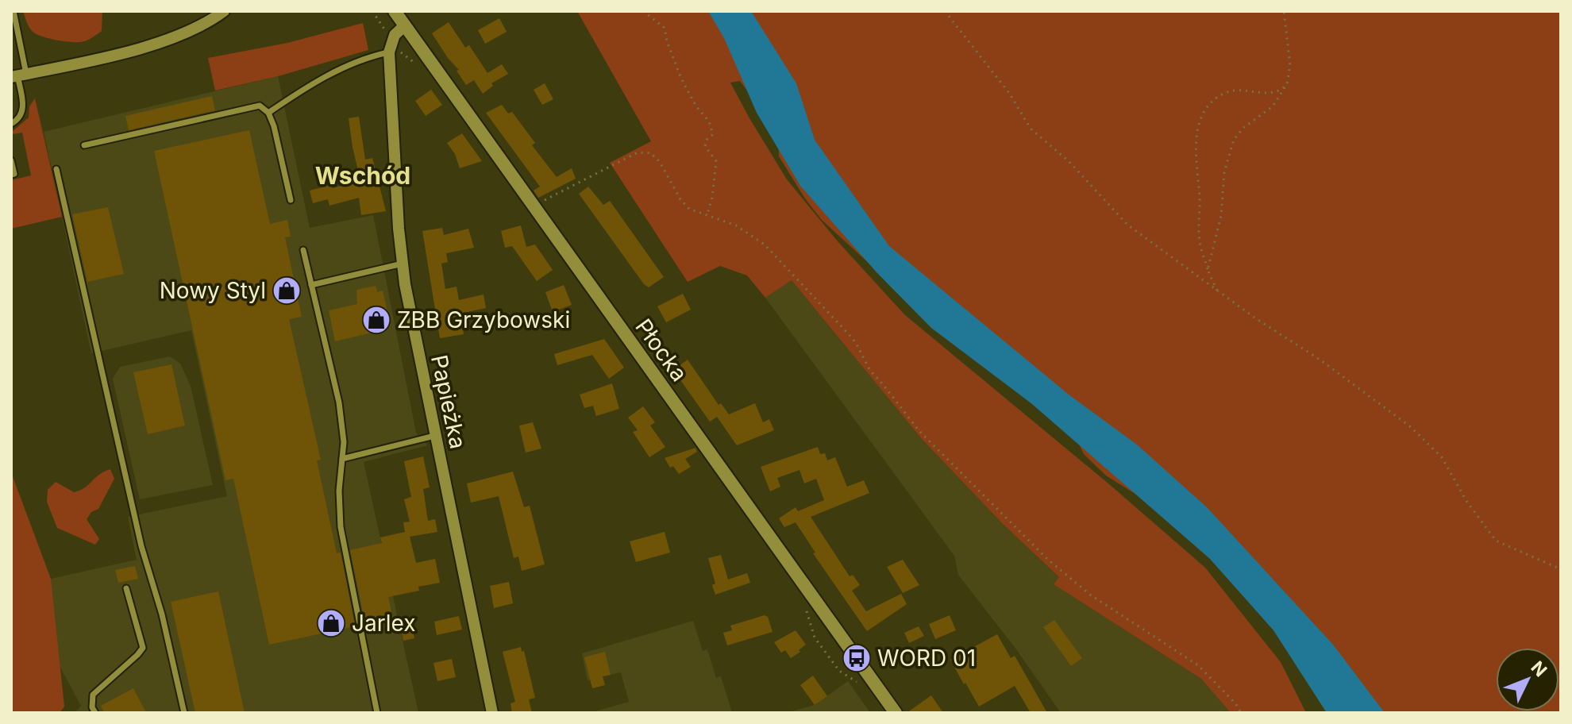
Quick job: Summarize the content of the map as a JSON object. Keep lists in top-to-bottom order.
{
  "streets": {
    "street": ["Płocka", "Papieżka"]
  },
  "districts": ["Wschód"],
  "places": {
    "shop": ["Nowy Styl", "ZBB Grzybowski", "Jarlex"],
    "bus stop": ["WORD 01"]
  },
  "north": "top right"
}
